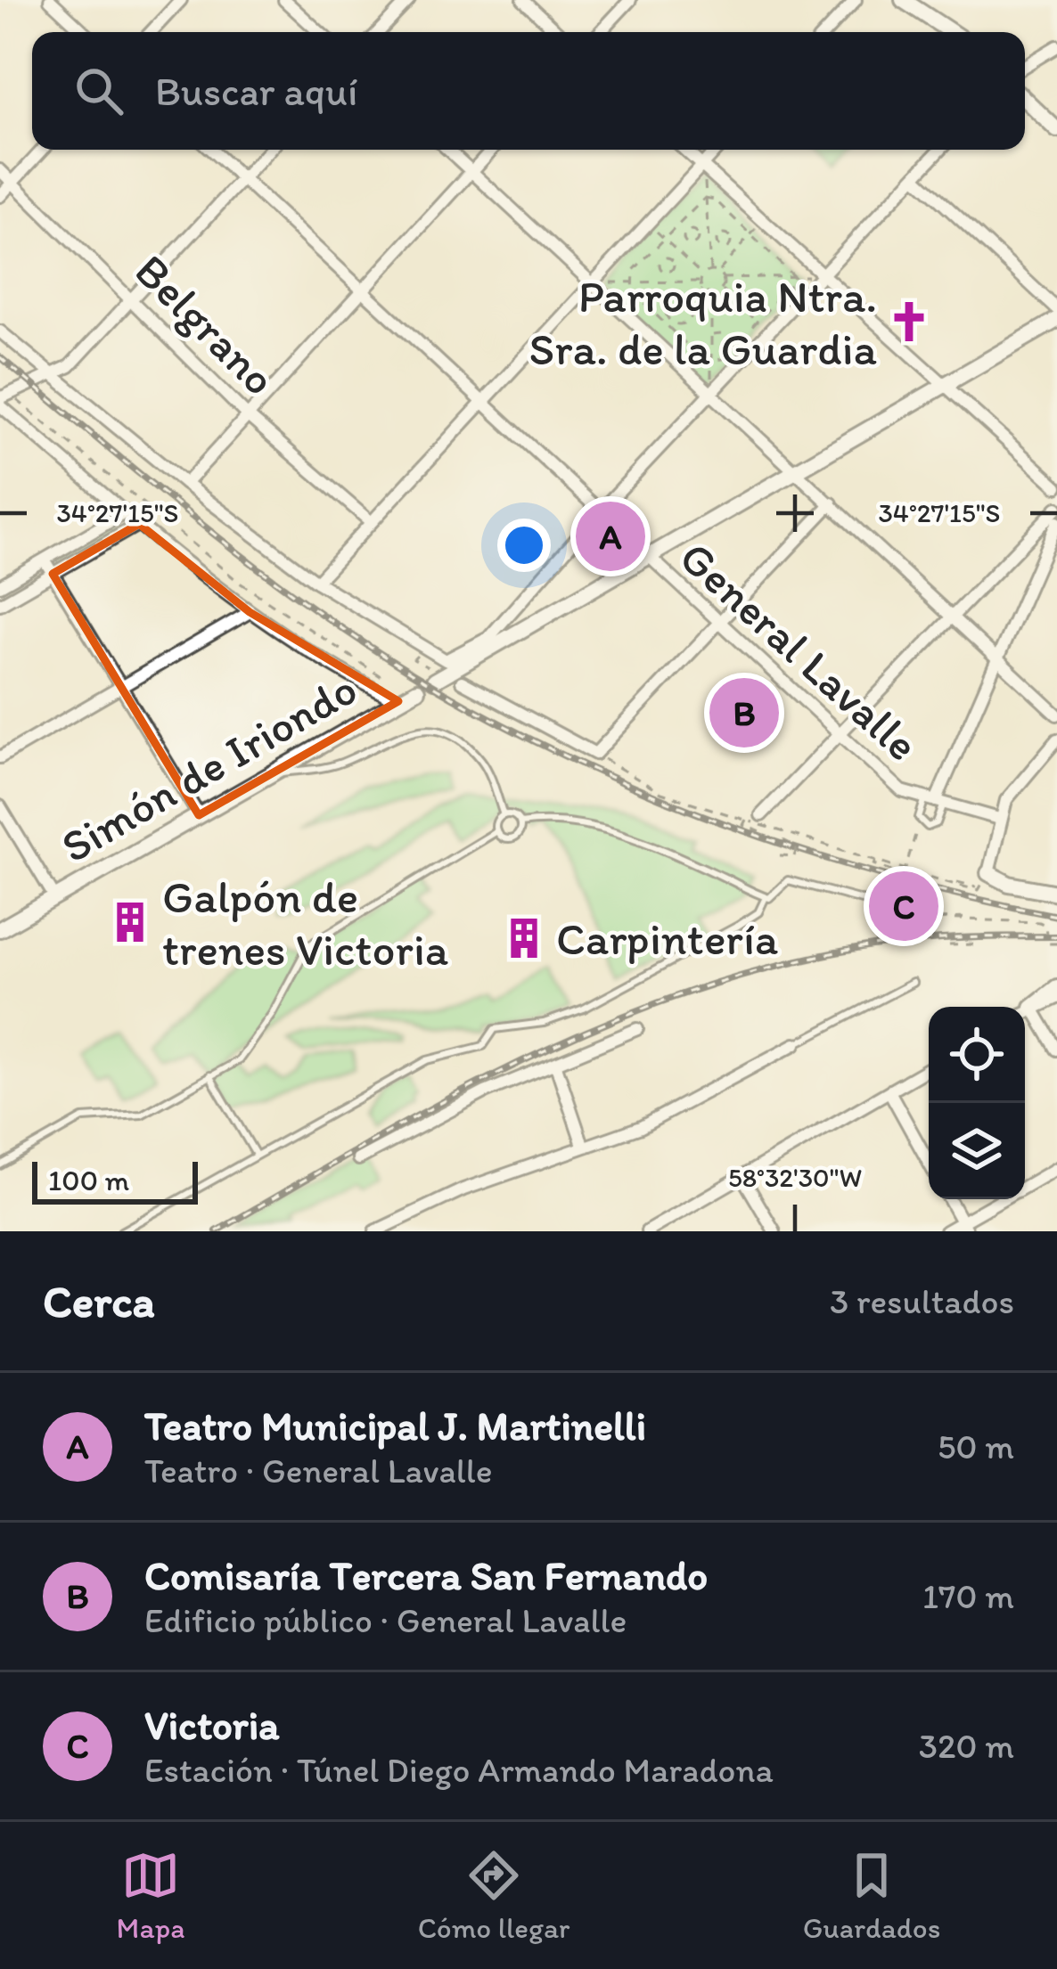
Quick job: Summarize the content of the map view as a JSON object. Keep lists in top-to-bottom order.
{
  "streets": {
    "street": ["Belgrano", "General Lavalle", "Simón de Iriondo"]
  },
  "places": {
    "church": ["Parroquia Ntra. Sra. de la Guardia"],
    "building": ["Galpón de trenes Victoria", "Carpintería"]
  },
  "scale_bar": "100 m",
  "page": {
    "search": "Buscar aquí",
    "pins": ["A", "B", "C"],
    "scale": "100 m",
    "heading": ["Cerca", "3 resultados"],
    "list": [
      {
        "mark": "A",
        "name": "Teatro Municipal J. Martinelli",
        "note": "Teatro · General Lavalle",
        "value": "50 m"
      },
      {
        "mark": "B",
        "name": "Comisaría Tercera San Fernando",
        "note": "Edificio público · General Lavalle",
        "value": "170 m"
      },
      {
        "mark": "C",
        "name": "Victoria",
        "note": "Estación · Túnel Diego Armando Maradona",
        "value": "320 m"
      }
    ],
    "nav": ["Mapa", "Cómo llegar", "Guardados"]
  },
  "coordinates": ["34°27'15\"S", "58°32'30\"W"]
}
